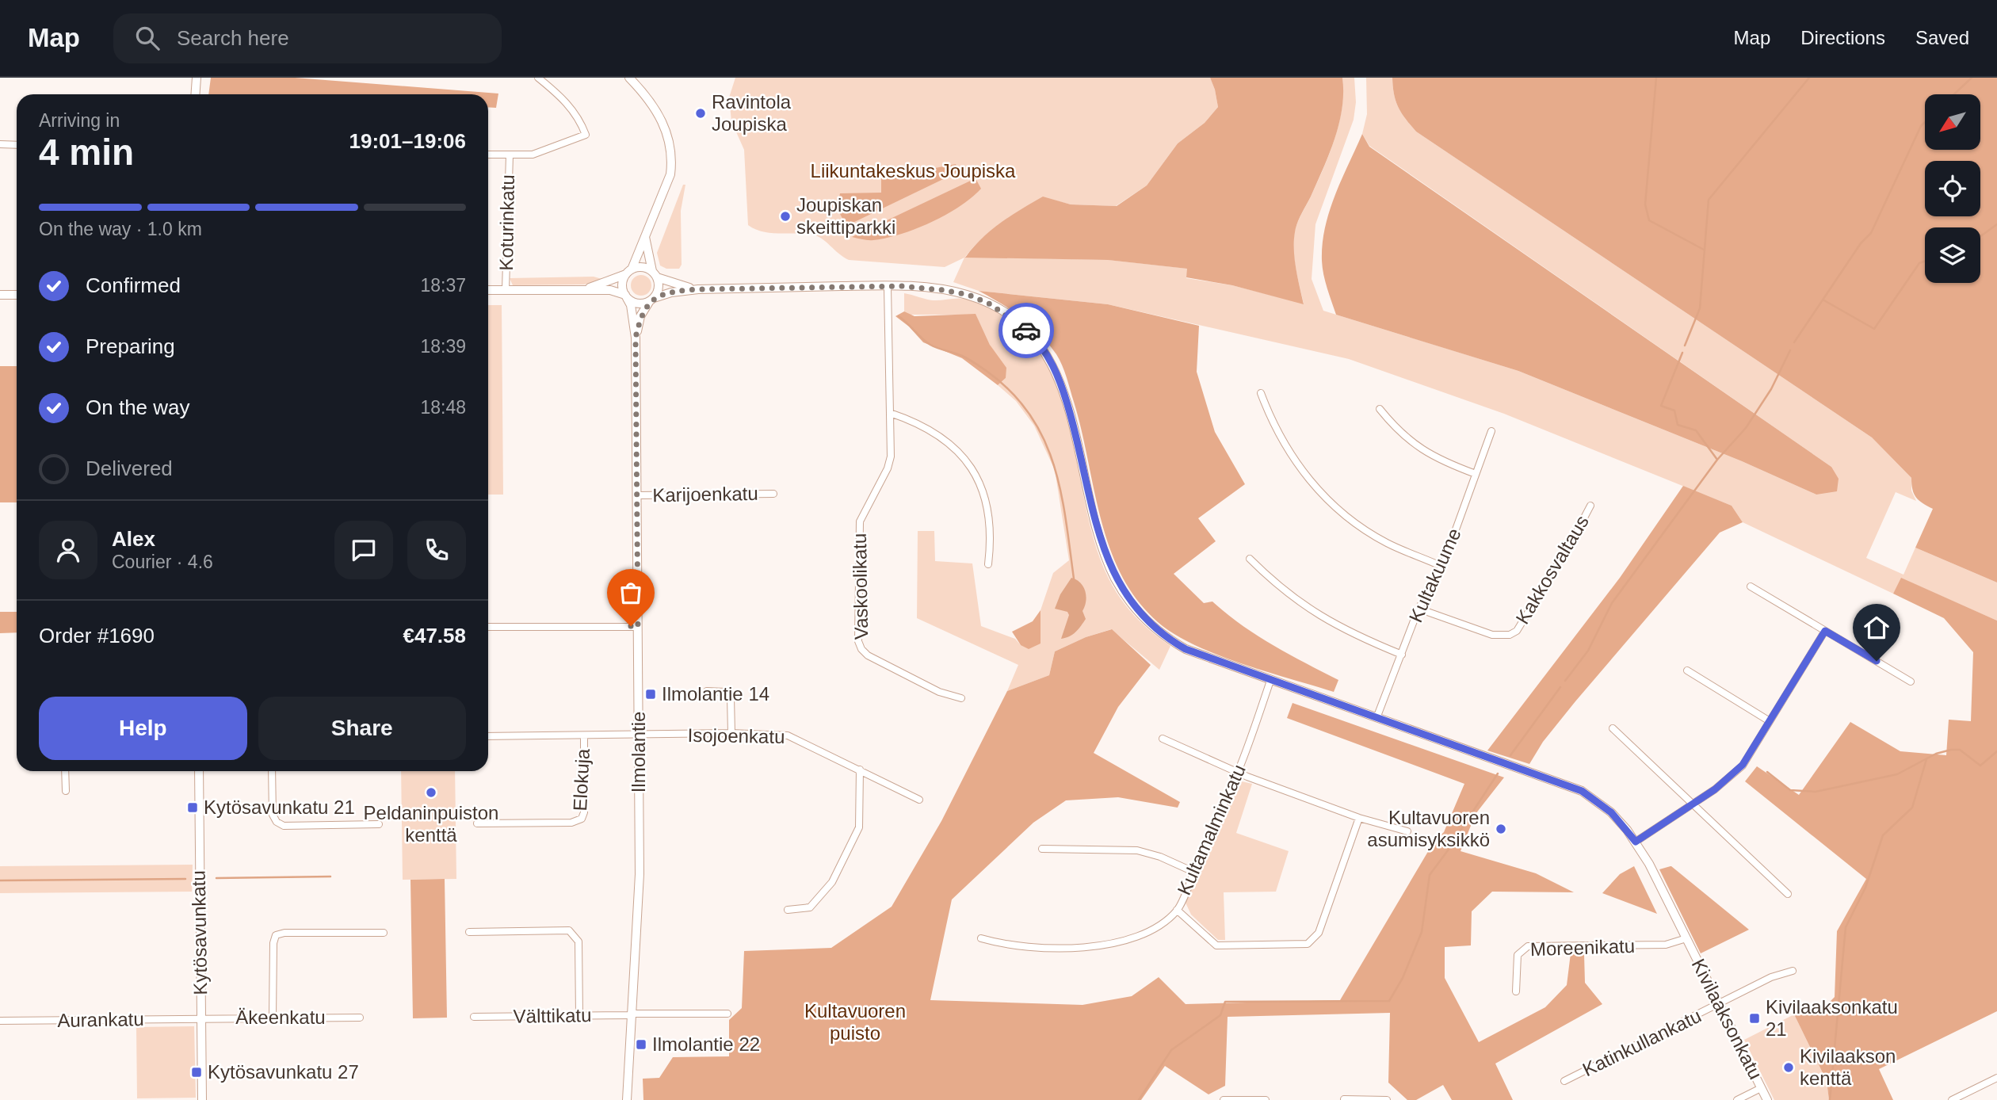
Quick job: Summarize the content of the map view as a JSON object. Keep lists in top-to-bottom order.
{
  "streets": {
    "street": [
      "Koturinkatu",
      "Karijoenkatu",
      "Kakkosvaltaus",
      "Kultakuume",
      "Vaskoolikatu",
      "Isojoenkatu",
      "Ilmolantie",
      "Elokuja",
      "Kultamalminkatu",
      "Kytösavunkatu",
      "Moreenikatu",
      "Välttikatu",
      "Äkeenkatu",
      "Kivilaaksonkatu",
      "Aurankatu",
      "Katinkullankatu"
    ]
  },
  "crossings": [
    ["Karijoenkatu", "Ilmolantie"],
    ["Kakkosvaltaus", "Kultakuume"],
    ["Kultakuume", "Kivilaaksonkatu"],
    ["Vaskoolikatu", "Kivilaaksonkatu"],
    ["Isojoenkatu", "Ilmolantie"],
    ["Isojoenkatu", "Elokuja"],
    ["Ilmolantie", "Välttikatu"],
    ["Kultamalminkatu", "Kivilaaksonkatu"],
    ["Kytösavunkatu", "Äkeenkatu"],
    ["Kytösavunkatu", "Aurankatu"],
    ["Moreenikatu", "Kivilaaksonkatu"],
    ["Äkeenkatu", "Aurankatu"],
    ["Kivilaaksonkatu", "Katinkullankatu"]
  ],
  "parks": ["Liikuntakeskus Joupiska", "Kultavuoren puisto"],
  "places": {
    "other": [
      "Ravintola Joupiska",
      "Joupiskan skeittiparkki",
      "Peldaninpuiston kenttä",
      "Kultavuoren asumisyksikkö",
      "Kivilaakson kenttä"
    ],
    "transit": [
      "Ilmolantie 14",
      "Kytösavunkatu 21",
      "Kivilaaksonkatu 21",
      "Ilmolantie 22",
      "Kytösavunkatu 27"
    ]
  },
  "north": "bottom left",
  "page": {
    "header": "Map",
    "search": "Search here",
    "nav": ["Map", "Directions", "Saved"],
    "heading": ["4 min", "Arriving in", "19:01–19:06"],
    "panel": [
      "Alex",
      "Courier · 4.6",
      "Order #1690",
      "€47.58"
    ],
    "bar": "On the way · 1.0 km",
    "list": [
      ["Confirmed", "18:37"],
      ["Preparing", "18:39"],
      ["On the way", "18:48"],
      "Delivered"
    ],
    "buttons": ["Help", "Share"]
  }
}
